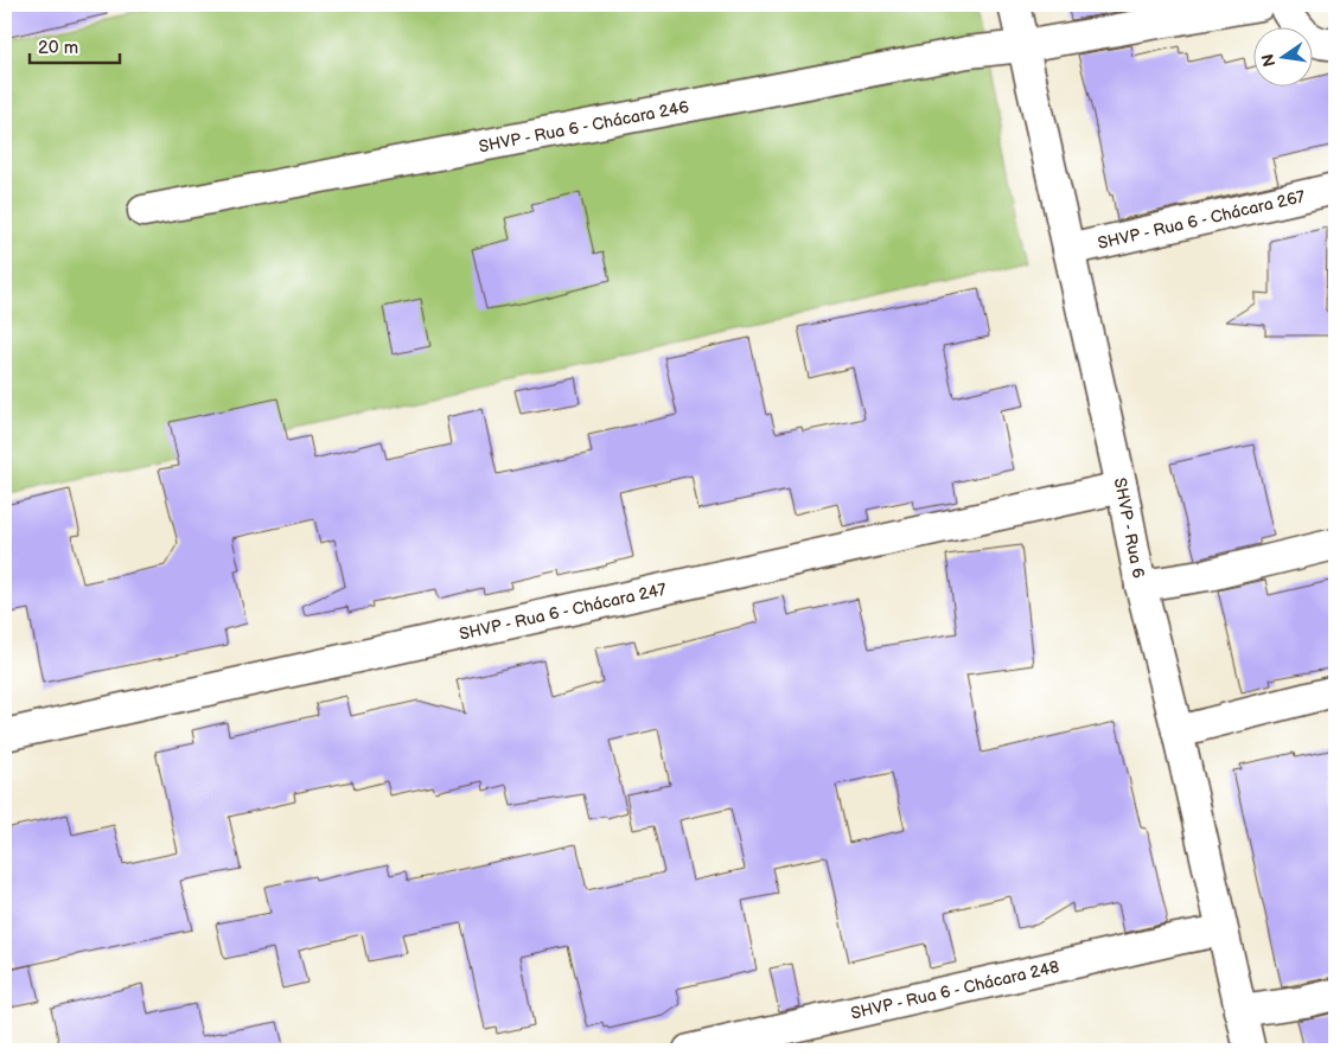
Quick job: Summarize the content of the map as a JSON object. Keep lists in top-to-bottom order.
{
  "streets": {
    "street": [
      "SHVP - Rua 6 - Chácara 246",
      "SHVP - Rua 6 - Chácara 267",
      "SHVP - Rua 6",
      "SHVP - Rua 6 - Chácara 247",
      "SHVP - Rua 6 - Chácara 248"
    ]
  },
  "crossings": [
    ["SHVP - Rua 6 - Chácara 246", "SHVP - Rua 6"],
    ["SHVP - Rua 6 - Chácara 267", "SHVP - Rua 6"],
    ["SHVP - Rua 6", "SHVP - Rua 6 - Chácara 247"],
    ["SHVP - Rua 6", "SHVP - Rua 6 - Chácara 248"]
  ],
  "scale_bar": "20 m",
  "north": "left"
}
